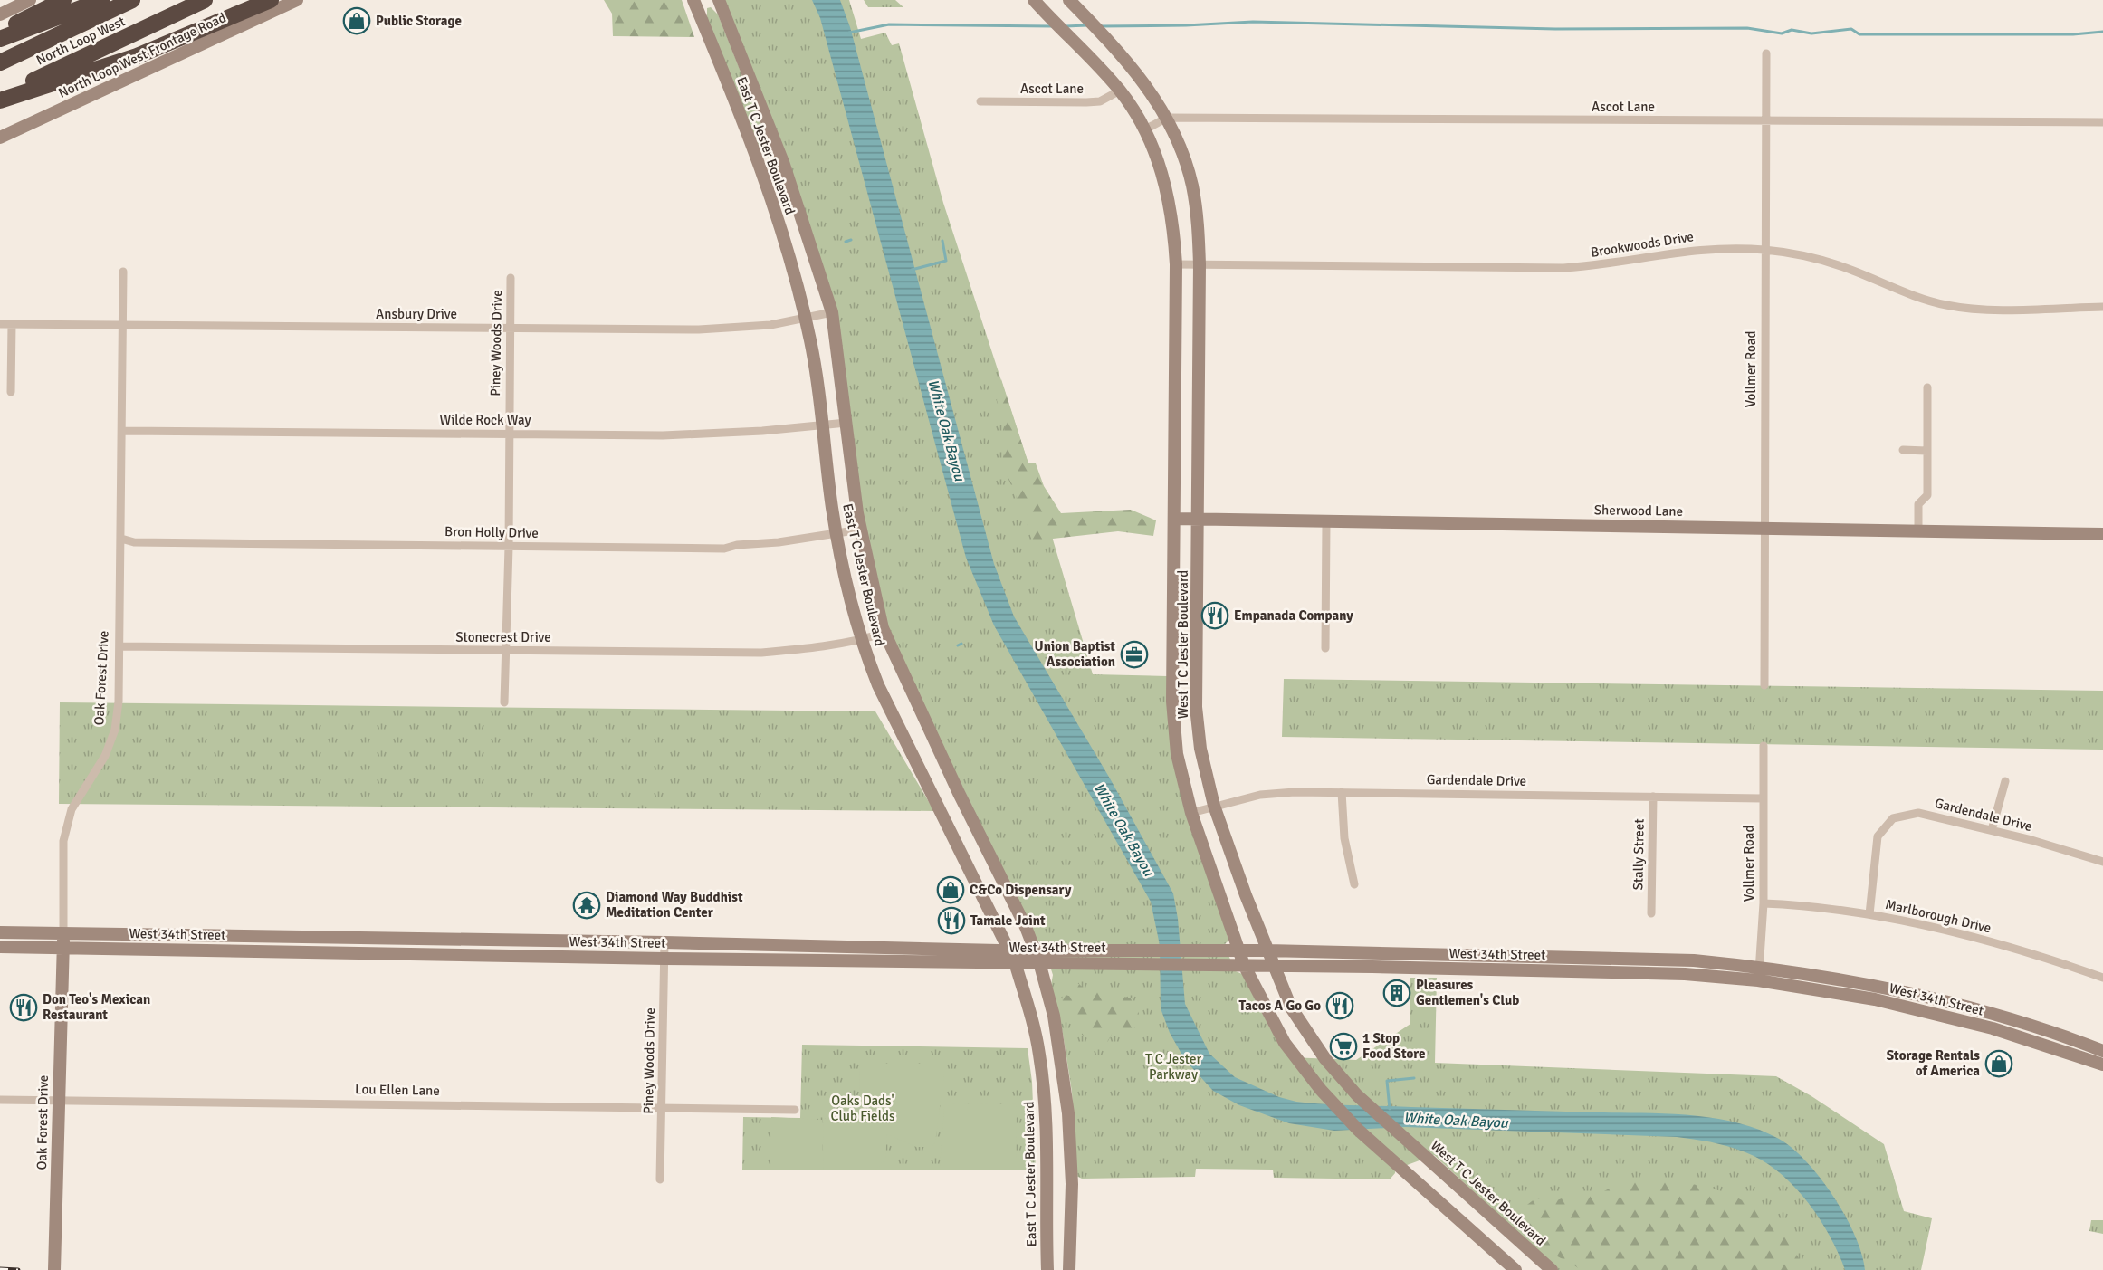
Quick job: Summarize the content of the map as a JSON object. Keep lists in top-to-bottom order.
{
  "streets": {
    "highway": ["North Loop West"],
    "main road": [
      "North Loop West Frontage Road",
      "East T C Jester Boulevard",
      "Sherwood Lane",
      "West T C Jester Boulevard",
      "Oak Forest Drive",
      "West 34th Street"
    ],
    "street": [
      "Ascot Lane",
      "Brookwoods Drive",
      "Ansbury Drive",
      "Piney Woods Drive",
      "Vollmer Road",
      "Wilde Rock Way",
      "Bron Holly Drive",
      "Stonecrest Drive",
      "Gardendale Drive",
      "Stally Street",
      "Marlborough Drive",
      "Lou Ellen Lane"
    ]
  },
  "crossings": [
    ["Ascot Lane", "Vollmer Road"],
    ["Ascot Lane", "West T C Jester Boulevard"],
    ["East T C Jester Boulevard", "Ansbury Drive"],
    ["East T C Jester Boulevard", "Wilde Rock Way"],
    ["East T C Jester Boulevard", "Bron Holly Drive"],
    ["East T C Jester Boulevard", "Stonecrest Drive"],
    ["East T C Jester Boulevard", "West 34th Street"],
    ["Brookwoods Drive", "Vollmer Road"],
    ["Brookwoods Drive", "West T C Jester Boulevard"],
    ["Ansbury Drive", "Piney Woods Drive"],
    ["Ansbury Drive", "Oak Forest Drive"],
    ["Piney Woods Drive", "Wilde Rock Way"],
    ["Piney Woods Drive", "Bron Holly Drive"],
    ["Piney Woods Drive", "Stonecrest Drive"],
    ["Piney Woods Drive", "West 34th Street"],
    ["Piney Woods Drive", "Lou Ellen Lane"],
    ["Vollmer Road", "Sherwood Lane"],
    ["Vollmer Road", "Gardendale Drive"],
    ["Vollmer Road", "Marlborough Drive"],
    ["Vollmer Road", "West 34th Street"],
    ["Wilde Rock Way", "Oak Forest Drive"],
    ["Sherwood Lane", "West T C Jester Boulevard"],
    ["Bron Holly Drive", "Oak Forest Drive"],
    ["Stonecrest Drive", "Oak Forest Drive"],
    ["West T C Jester Boulevard", "Gardendale Drive"],
    ["West T C Jester Boulevard", "West 34th Street"],
    ["Oak Forest Drive", "West 34th Street"],
    ["Oak Forest Drive", "Lou Ellen Lane"],
    ["Gardendale Drive", "Stally Street"],
    ["Gardendale Drive", "Marlborough Drive"]
  ],
  "water": ["White Oak Bayou"],
  "parks": ["T C Jester Parkway", "Oaks Dads' Club Fields"],
  "places": {
    "shop": ["Public Storage", "C&Co Dispensary", "Storage Rentals of America"],
    "restaurant": [
      "Empanada Company",
      "Tamale Joint",
      "Tacos A Go Go",
      "Don Teo's Mexican Restaurant"
    ],
    "office": ["Union Baptist Association"],
    "temple": ["Diamond Way Buddhist Meditation Center"],
    "building": ["Pleasures Gentlemen's Club"],
    "supermarket": ["1 Stop Food Store"]
  }
}
